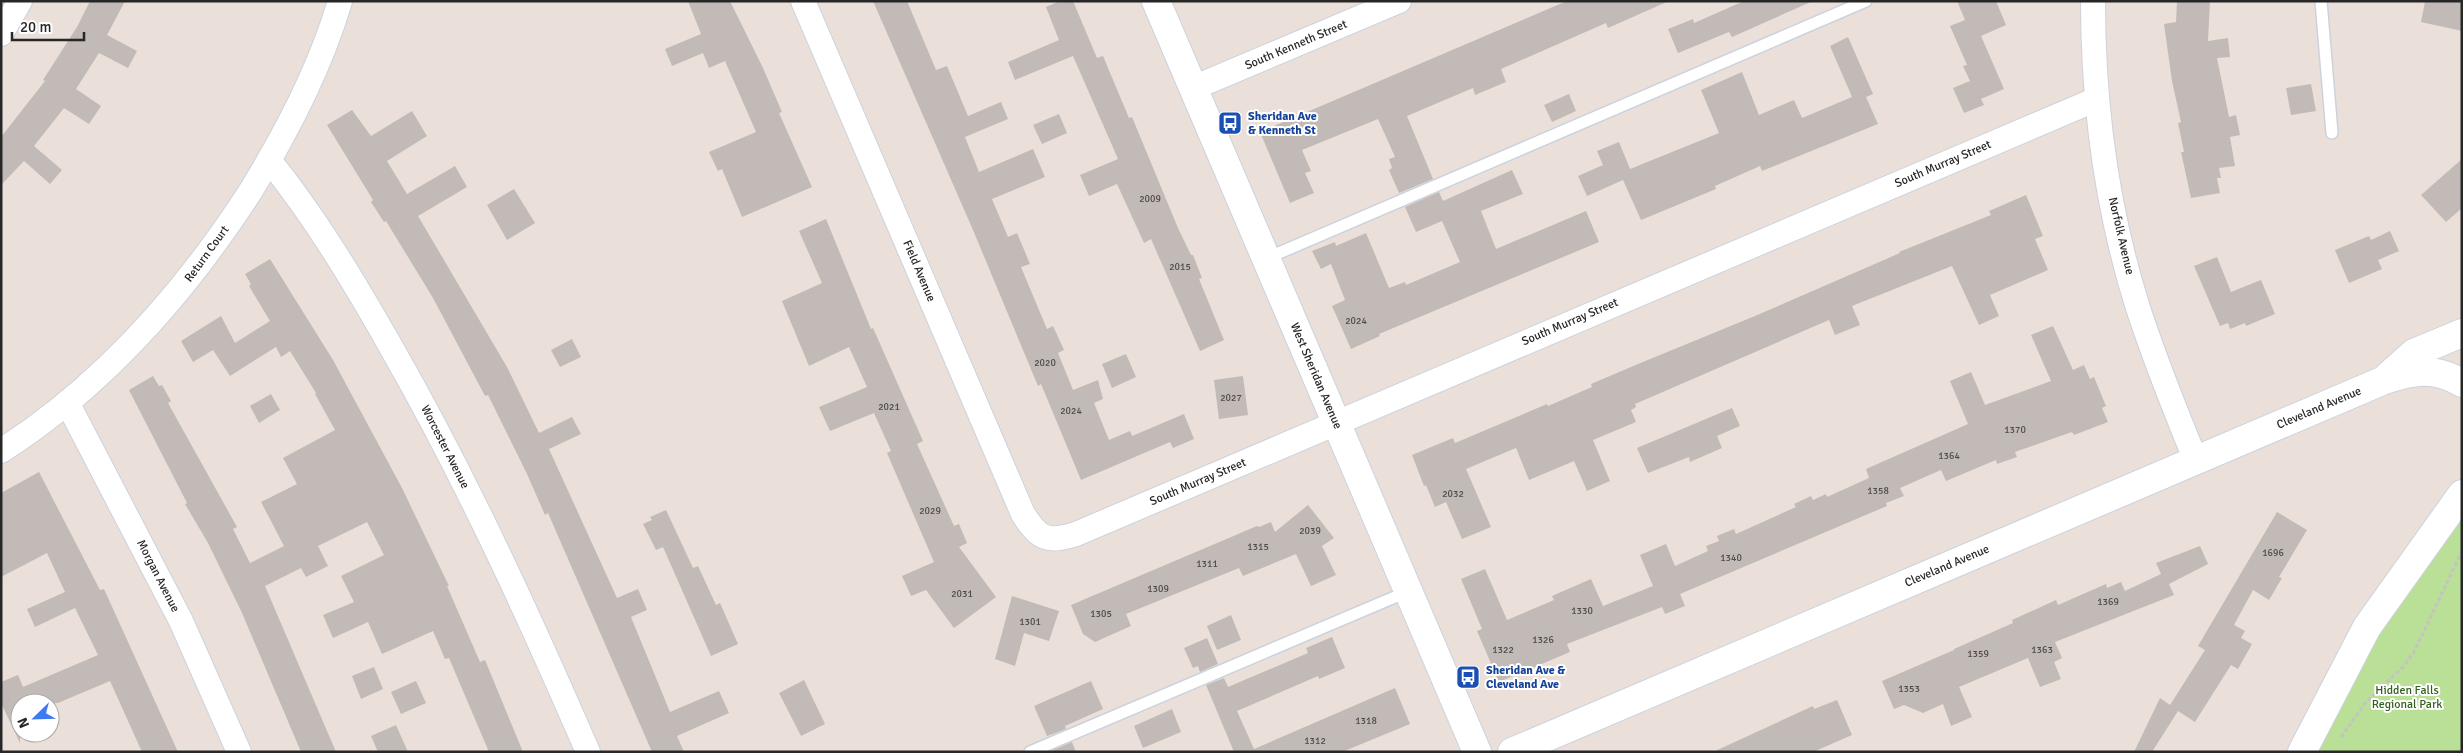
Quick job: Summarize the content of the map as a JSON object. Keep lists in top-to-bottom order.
{
  "streets": {
    "street": [
      "South Kenneth Street",
      "South Murray Street",
      "Norfolk Avenue",
      "Return Court",
      "Field Avenue",
      "West Sheridan Avenue",
      "Cleveland Avenue",
      "Worcester Avenue",
      "Morgan Avenue"
    ]
  },
  "crossings": [
    ["South Kenneth Street", "West Sheridan Avenue"],
    ["South Murray Street", "Norfolk Avenue"],
    ["South Murray Street", "Field Avenue"],
    ["South Murray Street", "West Sheridan Avenue"],
    ["Norfolk Avenue", "Cleveland Avenue"],
    ["Return Court", "Worcester Avenue"],
    ["Return Court", "Morgan Avenue"]
  ],
  "parks": ["Hidden Falls Regional Park"],
  "places": {
    "bus stop": ["Sheridan Ave & Kenneth St", "Sheridan Ave & Cleveland Ave"]
  },
  "house_numbers": [
    "2009",
    "2015",
    "2024",
    "2020",
    "2027",
    "2021",
    "2024",
    "1370",
    "1364",
    "1358",
    "2032",
    "2029",
    "2039",
    "1315",
    "1696",
    "1340",
    "1311",
    "1309",
    "2031",
    "1369",
    "1330",
    "1305",
    "1301",
    "1326",
    "1322",
    "1363",
    "1359",
    "1353",
    "1318",
    "1312"
  ],
  "scale_bar": "20 m",
  "north": "bottom left"
}
